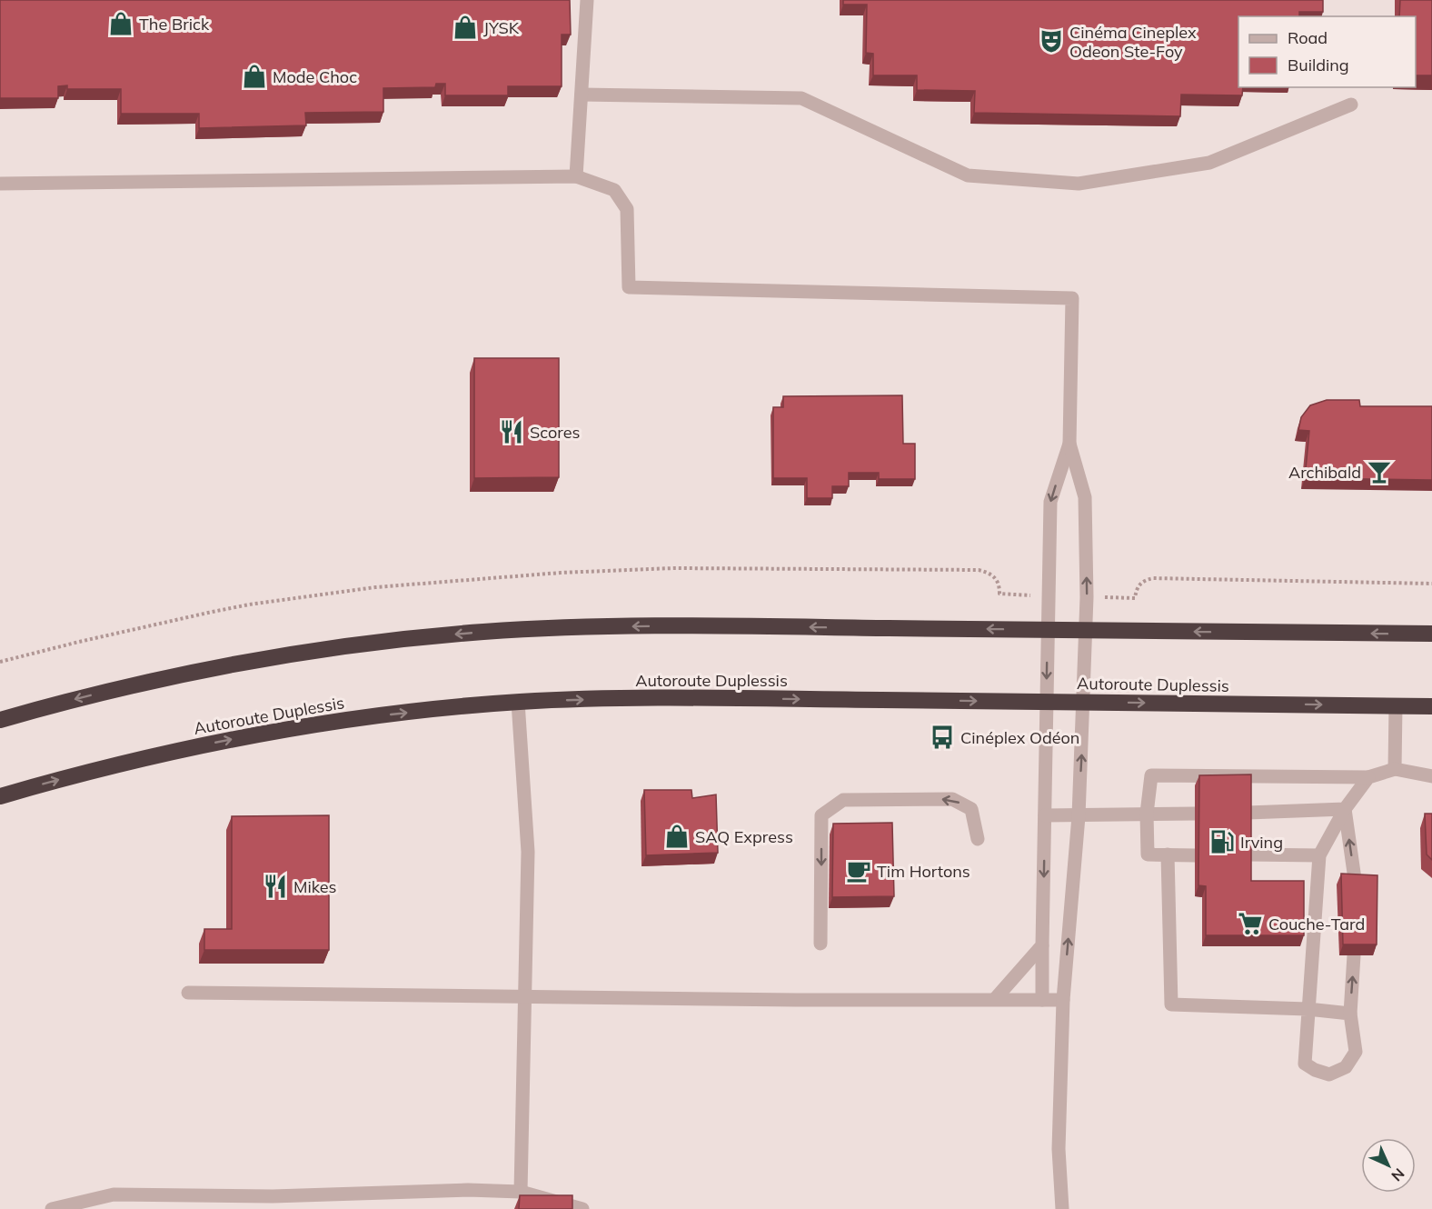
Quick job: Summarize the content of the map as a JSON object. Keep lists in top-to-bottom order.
{
  "streets": {
    "highway": ["Autoroute Duplessis"]
  },
  "places": {
    "shop": [
      "The Brick",
      "JYSK",
      "Mode Choc",
      "SAQ Express"
    ],
    "theatre": ["Cinéma Cineplex Odeon Ste-Foy"],
    "restaurant": ["Scores", "Mikes"],
    "bar": ["Archibald"],
    "bus stop": ["Cinéplex Odéon"],
    "fuel station": ["Irving"],
    "cafe": ["Tim Hortons"],
    "supermarket": ["Couche-Tard"]
  },
  "legend": ["Road", "Building"],
  "north": "bottom right"
}
